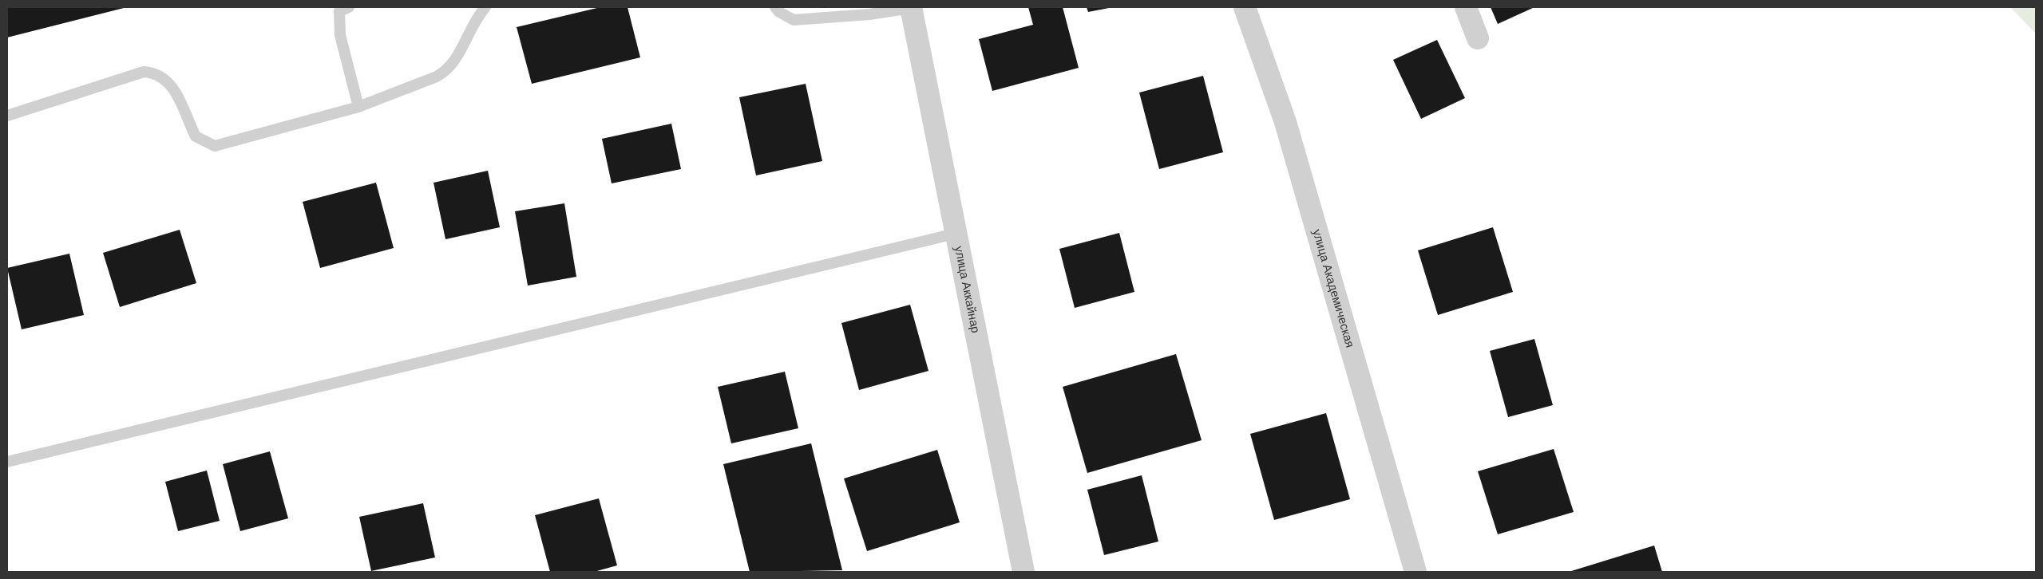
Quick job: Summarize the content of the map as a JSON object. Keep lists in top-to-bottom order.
{
  "streets": {
    "street": ["улица Академическая", "улица Аккайнар"]
  }
}
